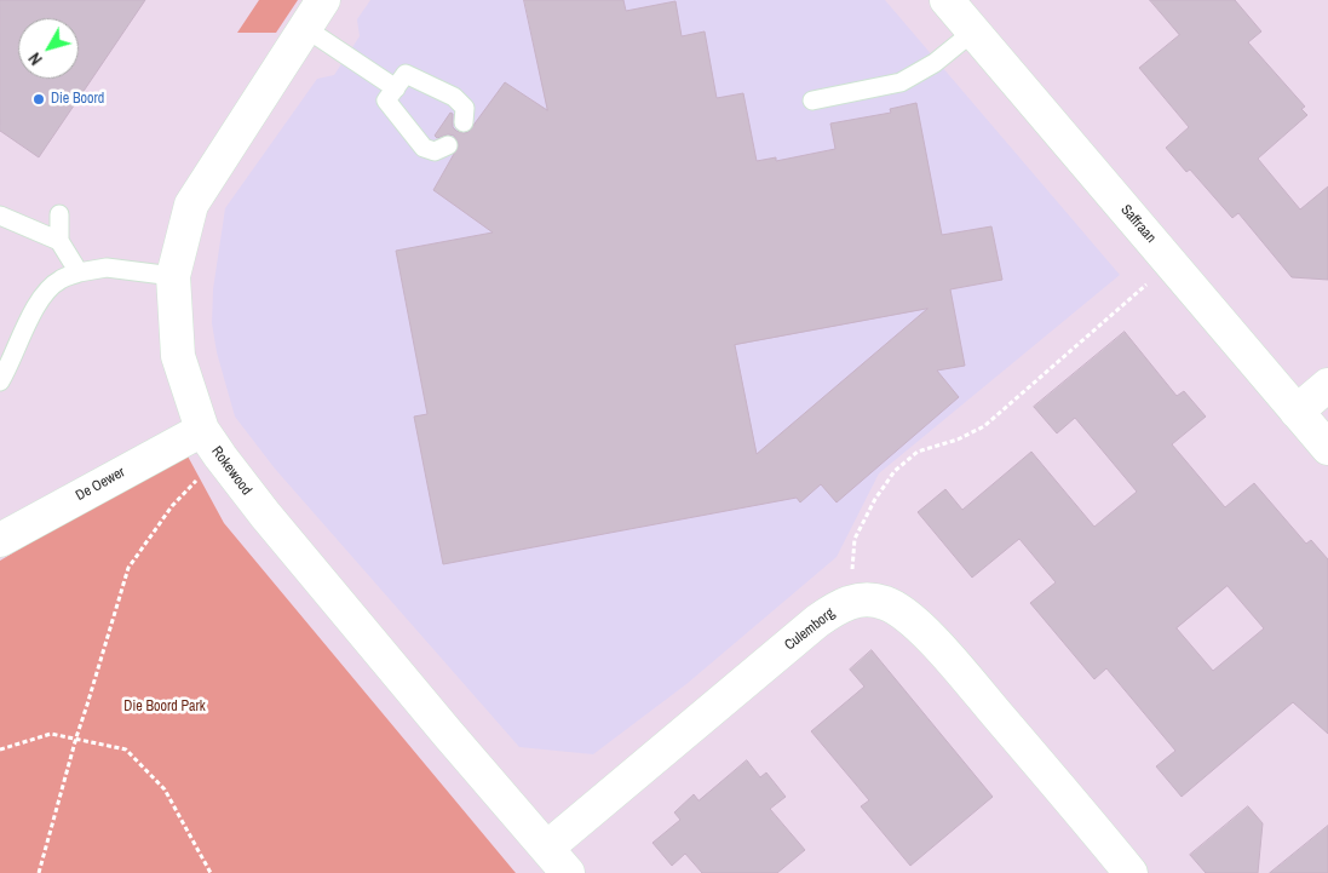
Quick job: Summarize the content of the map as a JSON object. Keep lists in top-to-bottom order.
{
  "streets": {
    "street": [
      "Saffraan",
      "Rokewood",
      "De Oewer",
      "Culemborg"
    ]
  },
  "crossings": [
    ["Rokewood", "De Oewer"],
    ["Rokewood", "Culemborg"]
  ],
  "parks": ["Die Boord Park"],
  "places": ["Die Boord"],
  "north": "bottom left"
}
